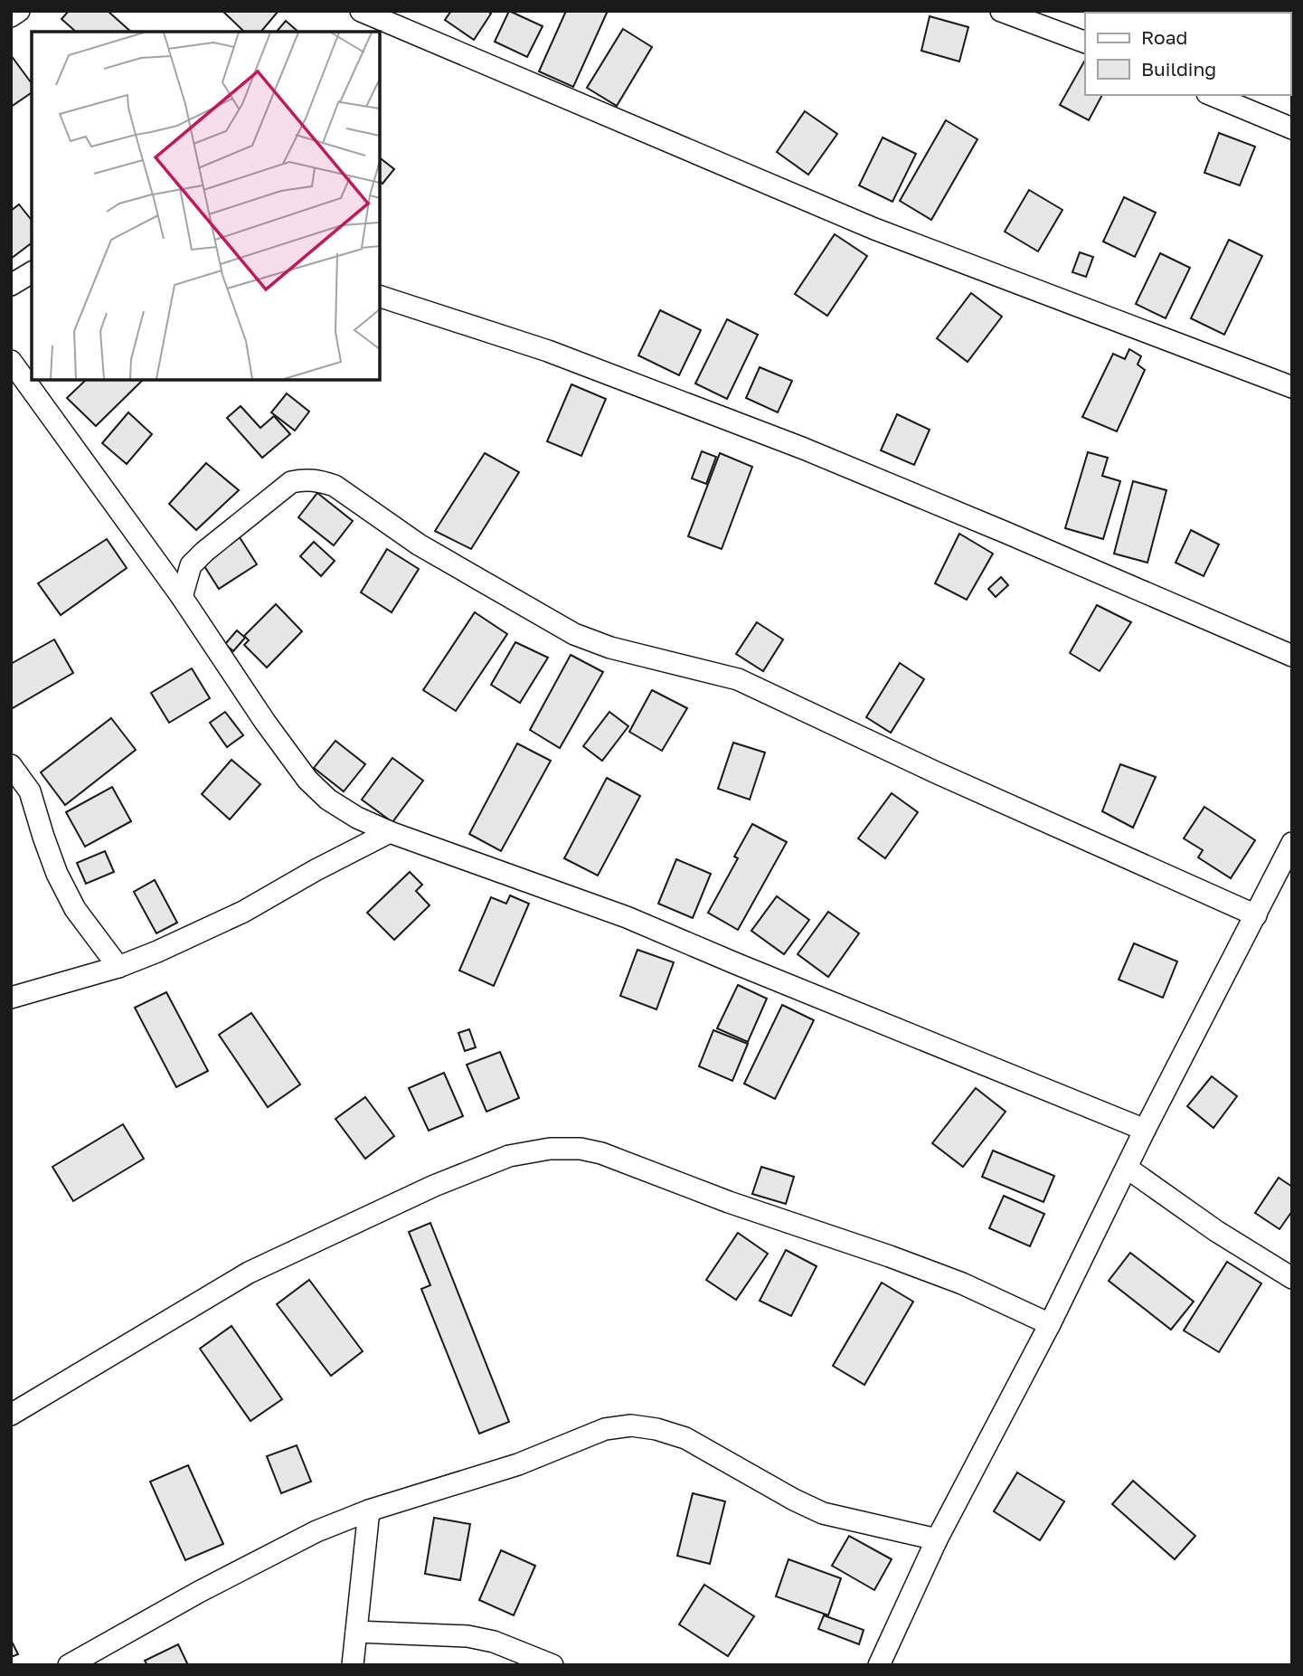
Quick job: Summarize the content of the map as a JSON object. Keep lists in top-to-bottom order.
{
  "legend": ["Road", "Building"]
}
